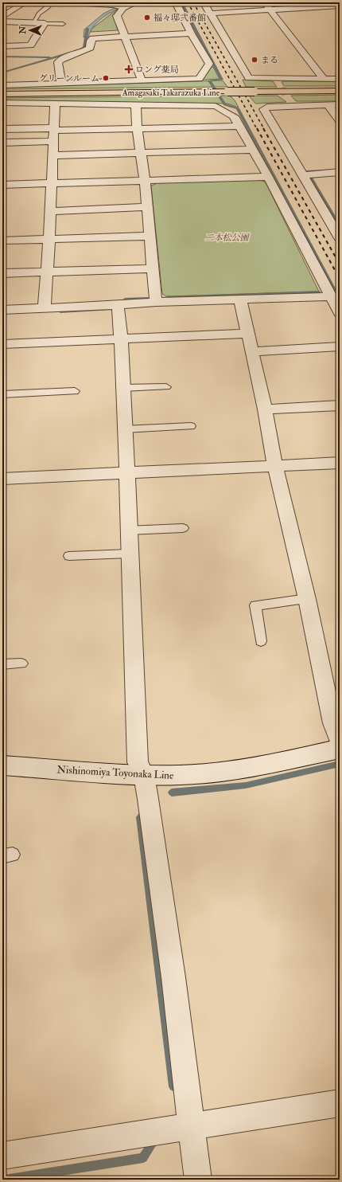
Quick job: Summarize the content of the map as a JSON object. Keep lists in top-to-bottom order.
{
  "streets": {
    "main road": ["Amagasaki Takarazuka Line"],
    "street": ["Nishinomiya Toyonaka Line"]
  },
  "parks": ["二本松公園"],
  "places": {
    "other": ["福々邸弐番館", "まる", "グリーンルーム"],
    "health": ["ロング薬局"]
  },
  "north": "left"
}
